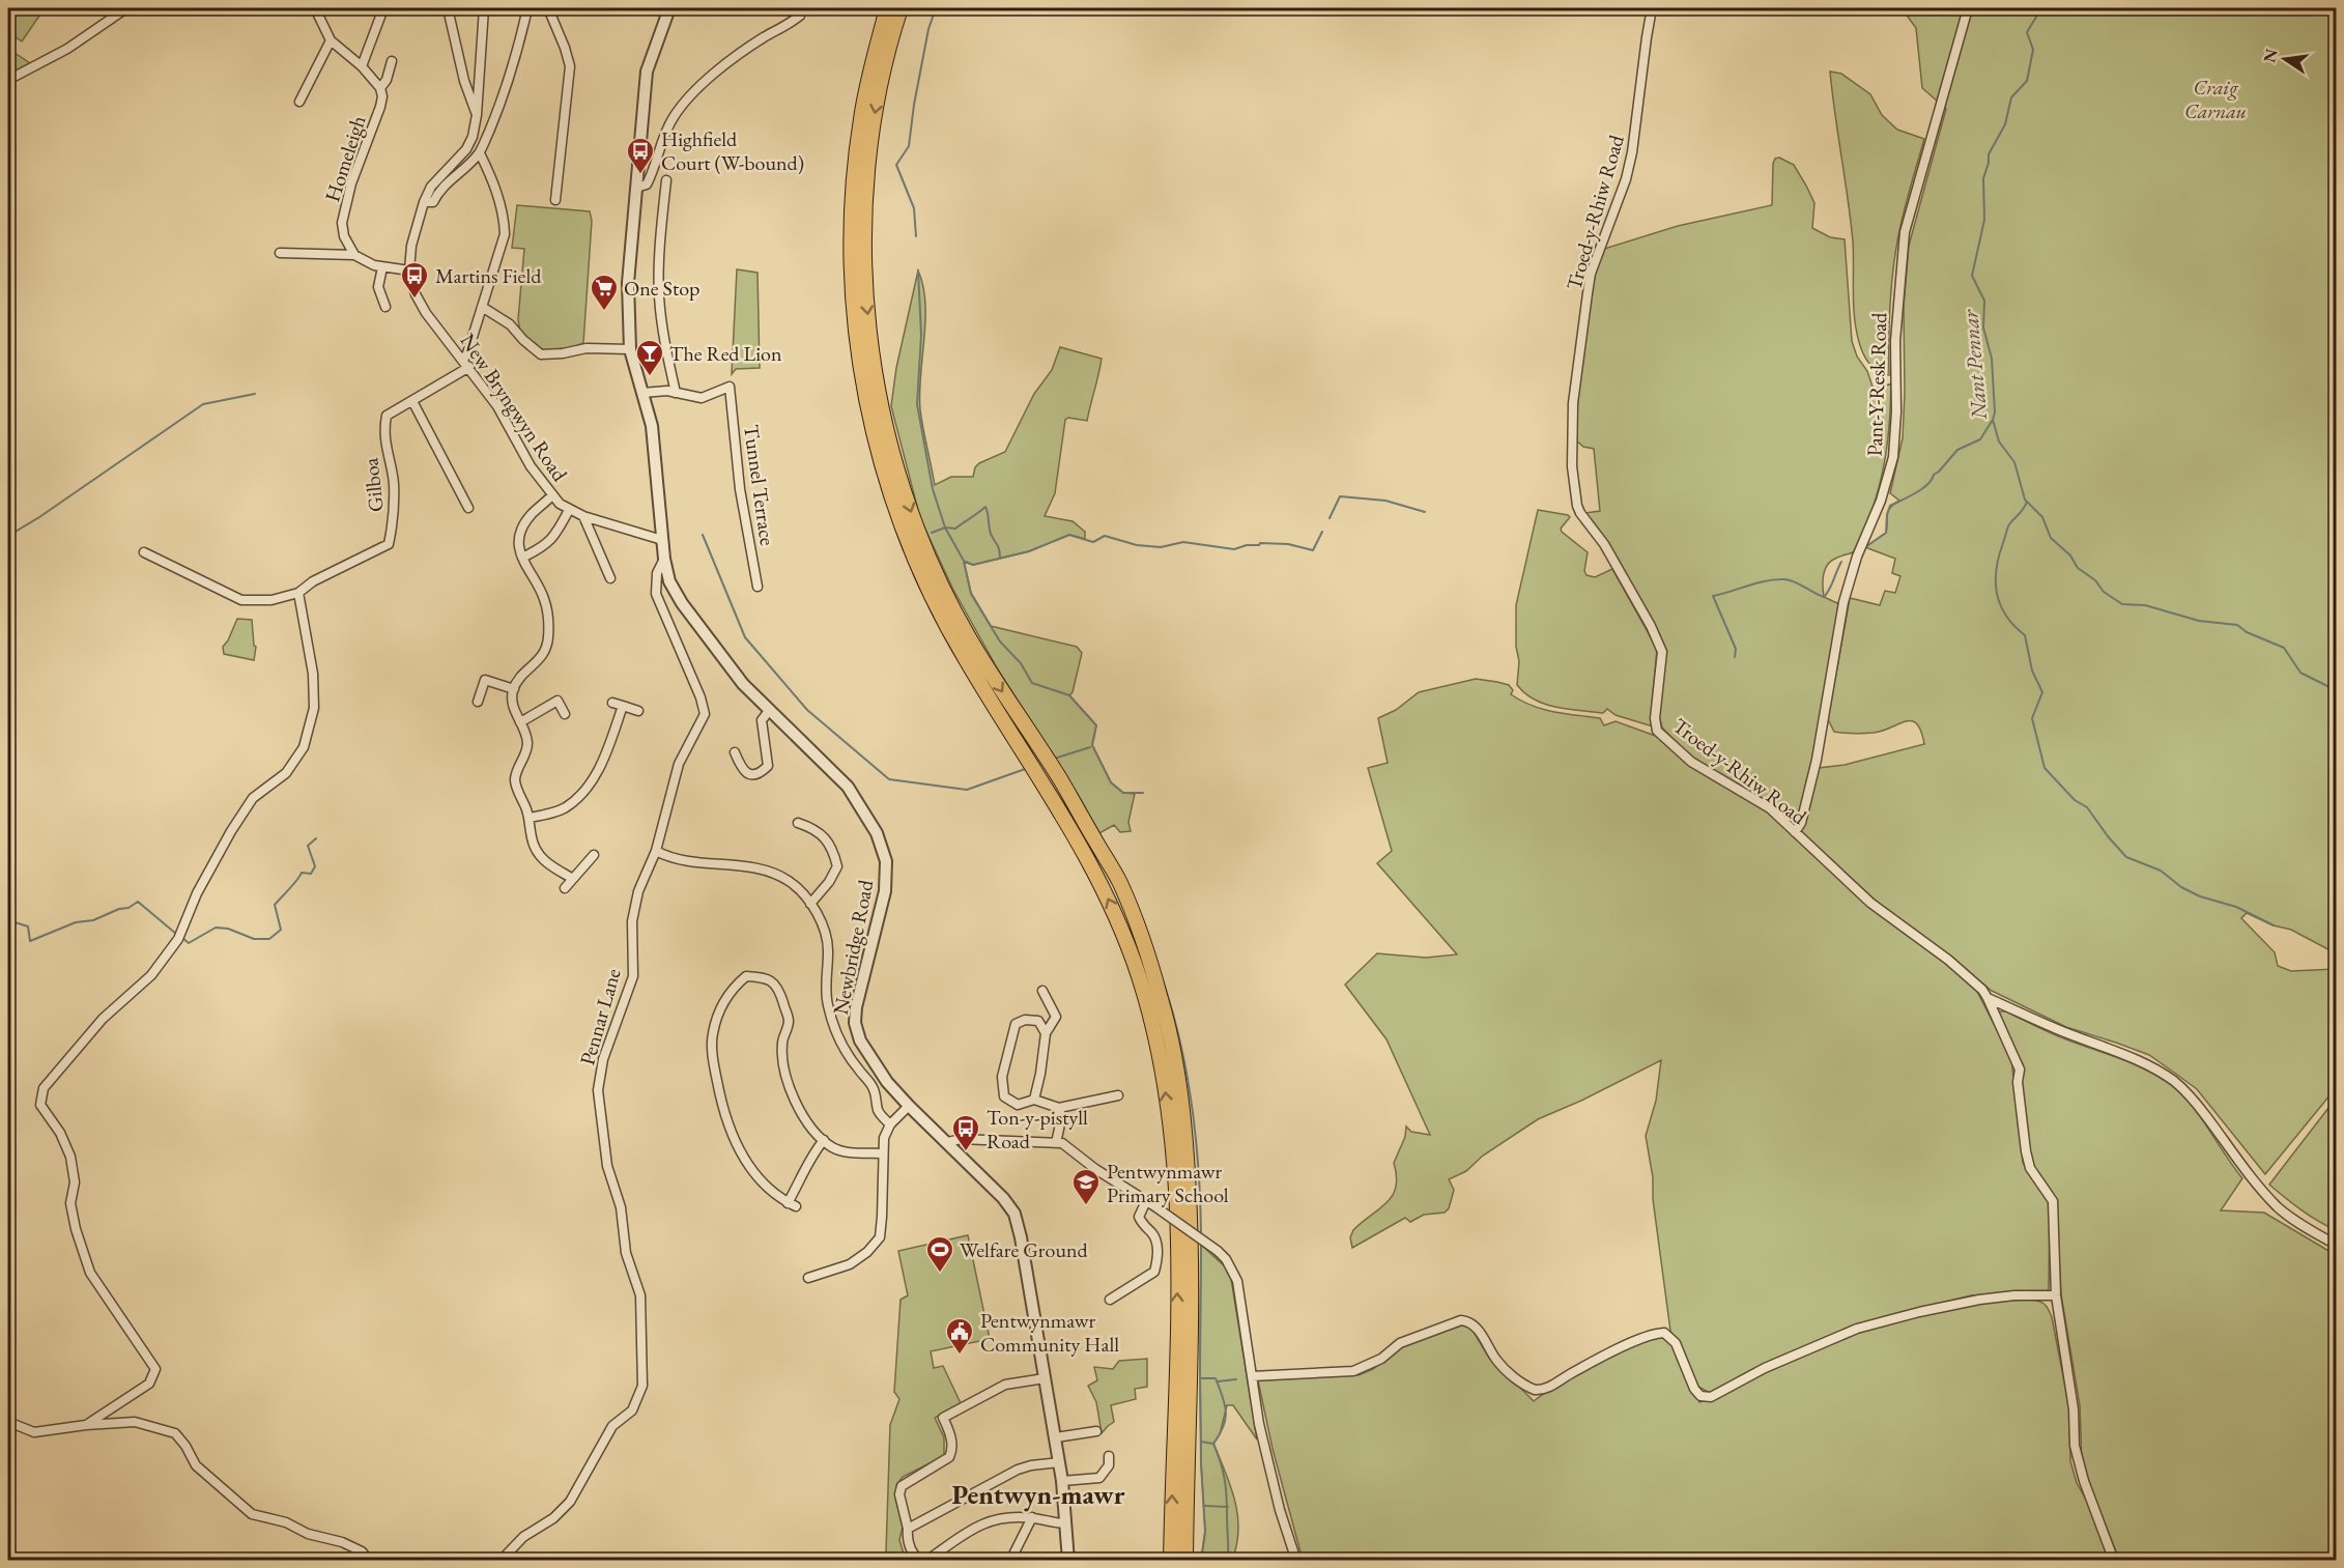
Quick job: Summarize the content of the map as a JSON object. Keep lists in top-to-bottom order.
{
  "streets": {
    "street": [
      "Homeleigh",
      "Troed-y-Rhiw Road",
      "Pant-Y-Resk Road",
      "New Bryngwyn Road",
      "Gilboa",
      "Tunnel Terrace",
      "Newbridge Road",
      "Pennar Lane"
    ]
  },
  "crossings": [
    ["Troed-y-Rhiw Road", "Pant-Y-Resk Road"],
    ["New Bryngwyn Road", "Gilboa"],
    ["New Bryngwyn Road", "Newbridge Road"],
    ["Newbridge Road", "Pennar Lane"]
  ],
  "districts": ["Pentwyn-mawr"],
  "water": ["Nant Pennar"],
  "parks": ["Craig Carnau"],
  "places": {
    "bus stop": ["Highfield Court (W-bound)", "Martins Field", "Ton-y-pistyll Road"],
    "supermarket": ["One Stop"],
    "bar": ["The Red Lion"],
    "school or university": ["Pentwynmawr Primary School"],
    "sports": ["Welfare Ground"],
    "public building": ["Pentwynmawr Community Hall"]
  },
  "north": "left"
}
